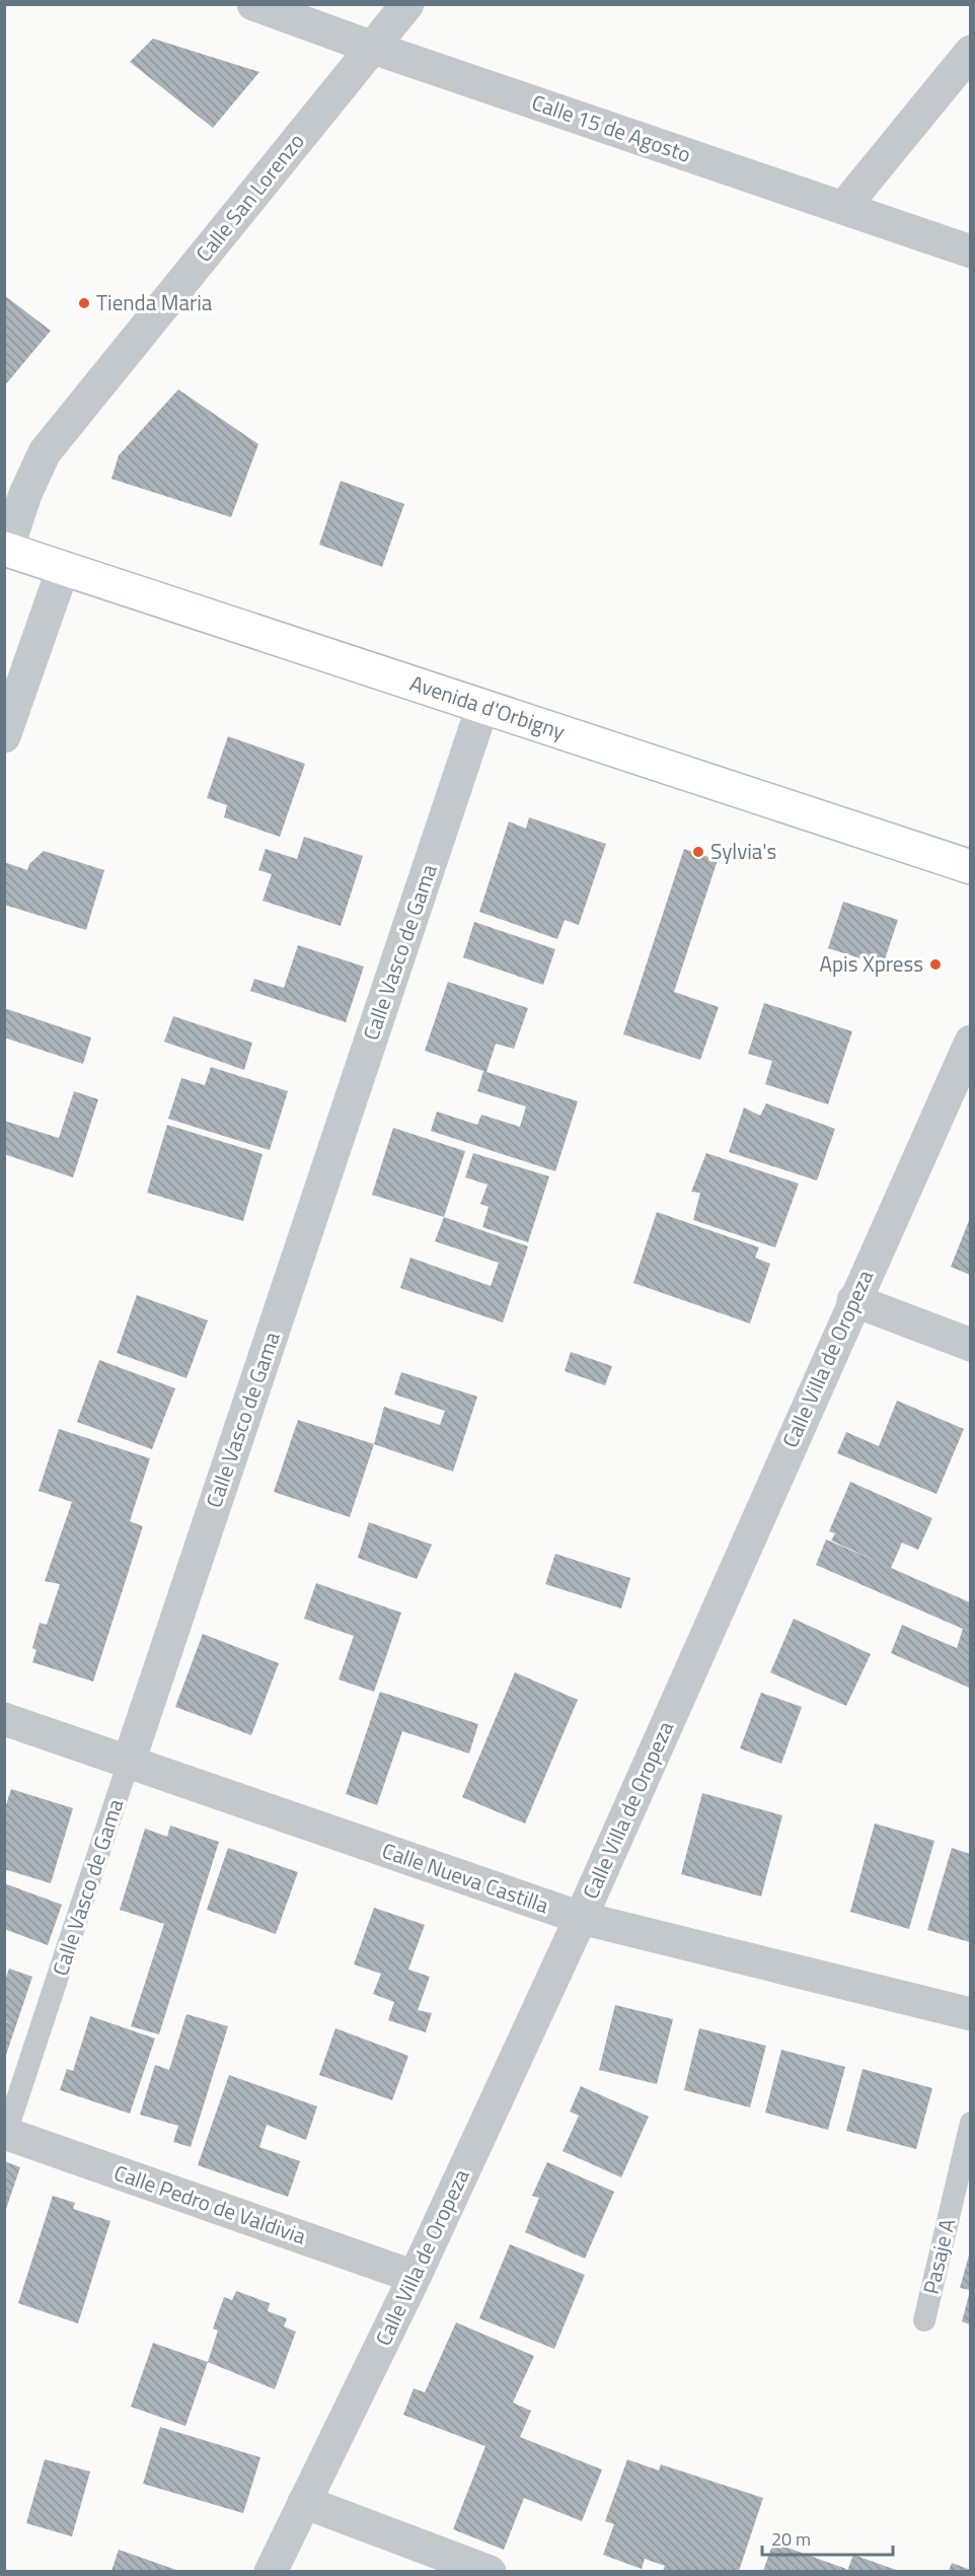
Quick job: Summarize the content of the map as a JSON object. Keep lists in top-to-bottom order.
{
  "streets": {
    "main road": ["Avenida d'Orbigny"],
    "street": [
      "Calle 15 de Agosto",
      "Calle San Lorenzo",
      "Calle Vasco de Gama",
      "Calle Villa de Oropeza",
      "Calle Nueva Castilla",
      "Calle Pedro de Valdivia"
    ],
    "lane": ["Pasaje A"]
  },
  "crossings": [
    ["Calle 15 de Agosto", "Calle San Lorenzo"],
    ["Calle San Lorenzo", "Avenida d'Orbigny"],
    ["Avenida d'Orbigny", "Calle Vasco de Gama"],
    ["Calle Vasco de Gama", "Calle Nueva Castilla"],
    ["Calle Vasco de Gama", "Calle Pedro de Valdivia"],
    ["Calle Villa de Oropeza", "Calle Nueva Castilla"],
    ["Calle Villa de Oropeza", "Calle Pedro de Valdivia"]
  ],
  "places": ["Tienda Maria", "Sylvia's", "Apis Xpress"],
  "scale_bar": "20 m"
}
